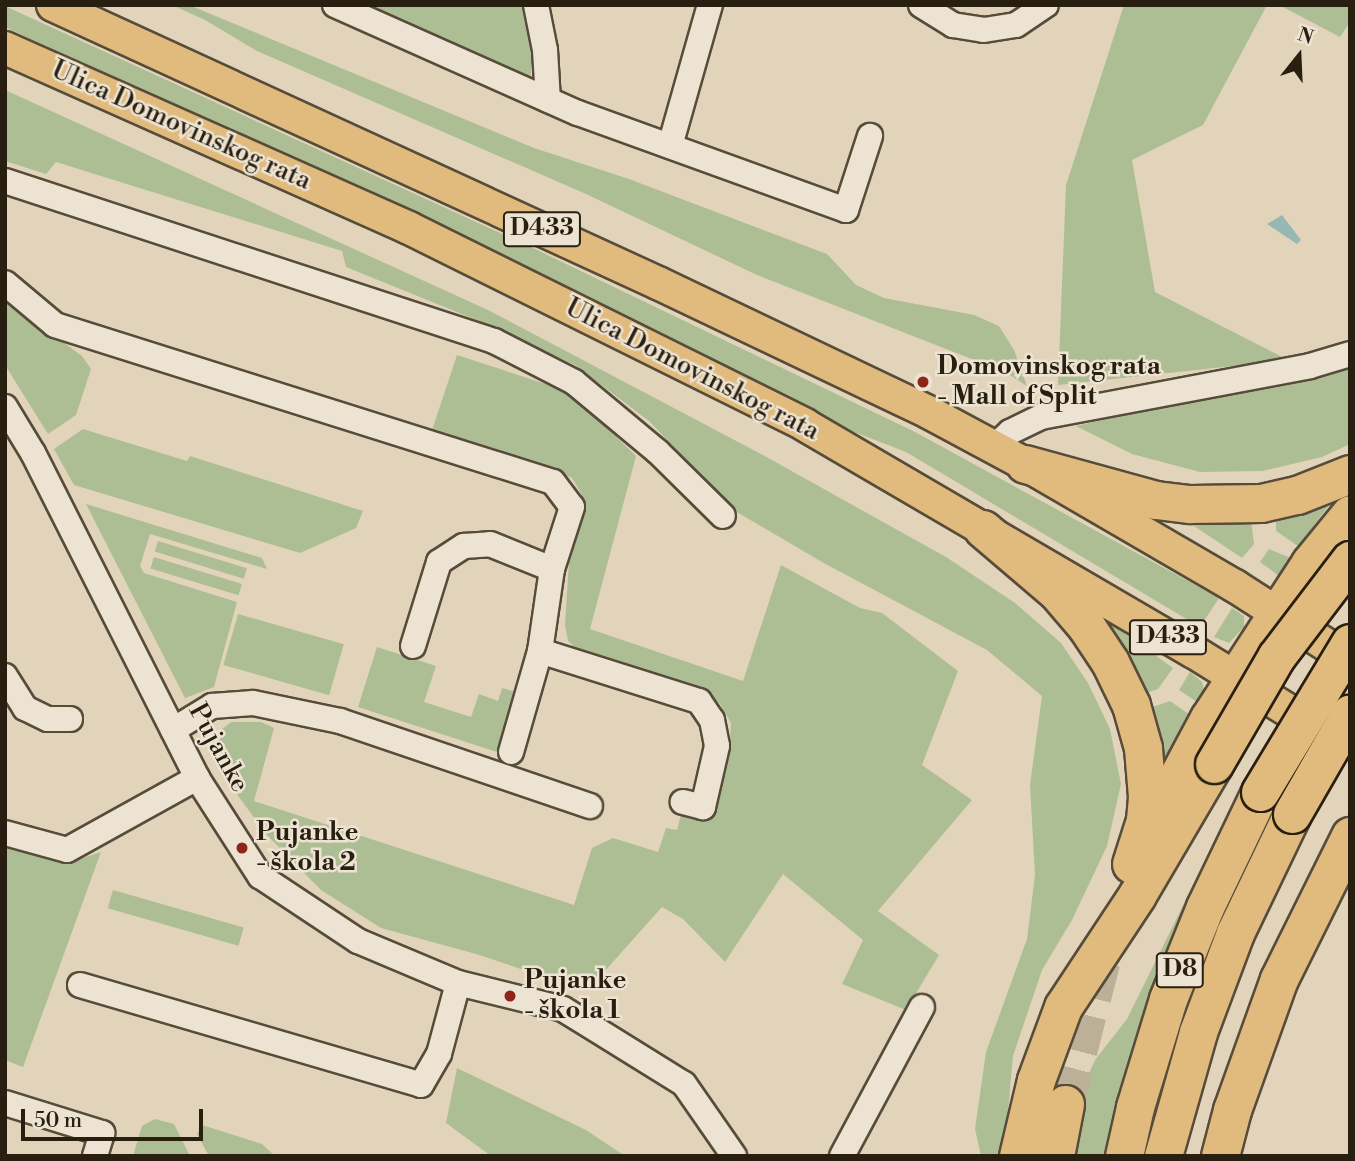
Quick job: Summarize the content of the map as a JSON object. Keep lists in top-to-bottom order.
{
  "streets": {
    "highway": ["D8"],
    "main road": ["Ulica Domovinskog rata", "D433"],
    "street": ["Pujanke"]
  },
  "places": ["Domovinskog rata - Mall of Split", "Pujanke - škola 2", "Pujanke - škola 1"],
  "scale_bar": "50 m",
  "north": "top"
}
